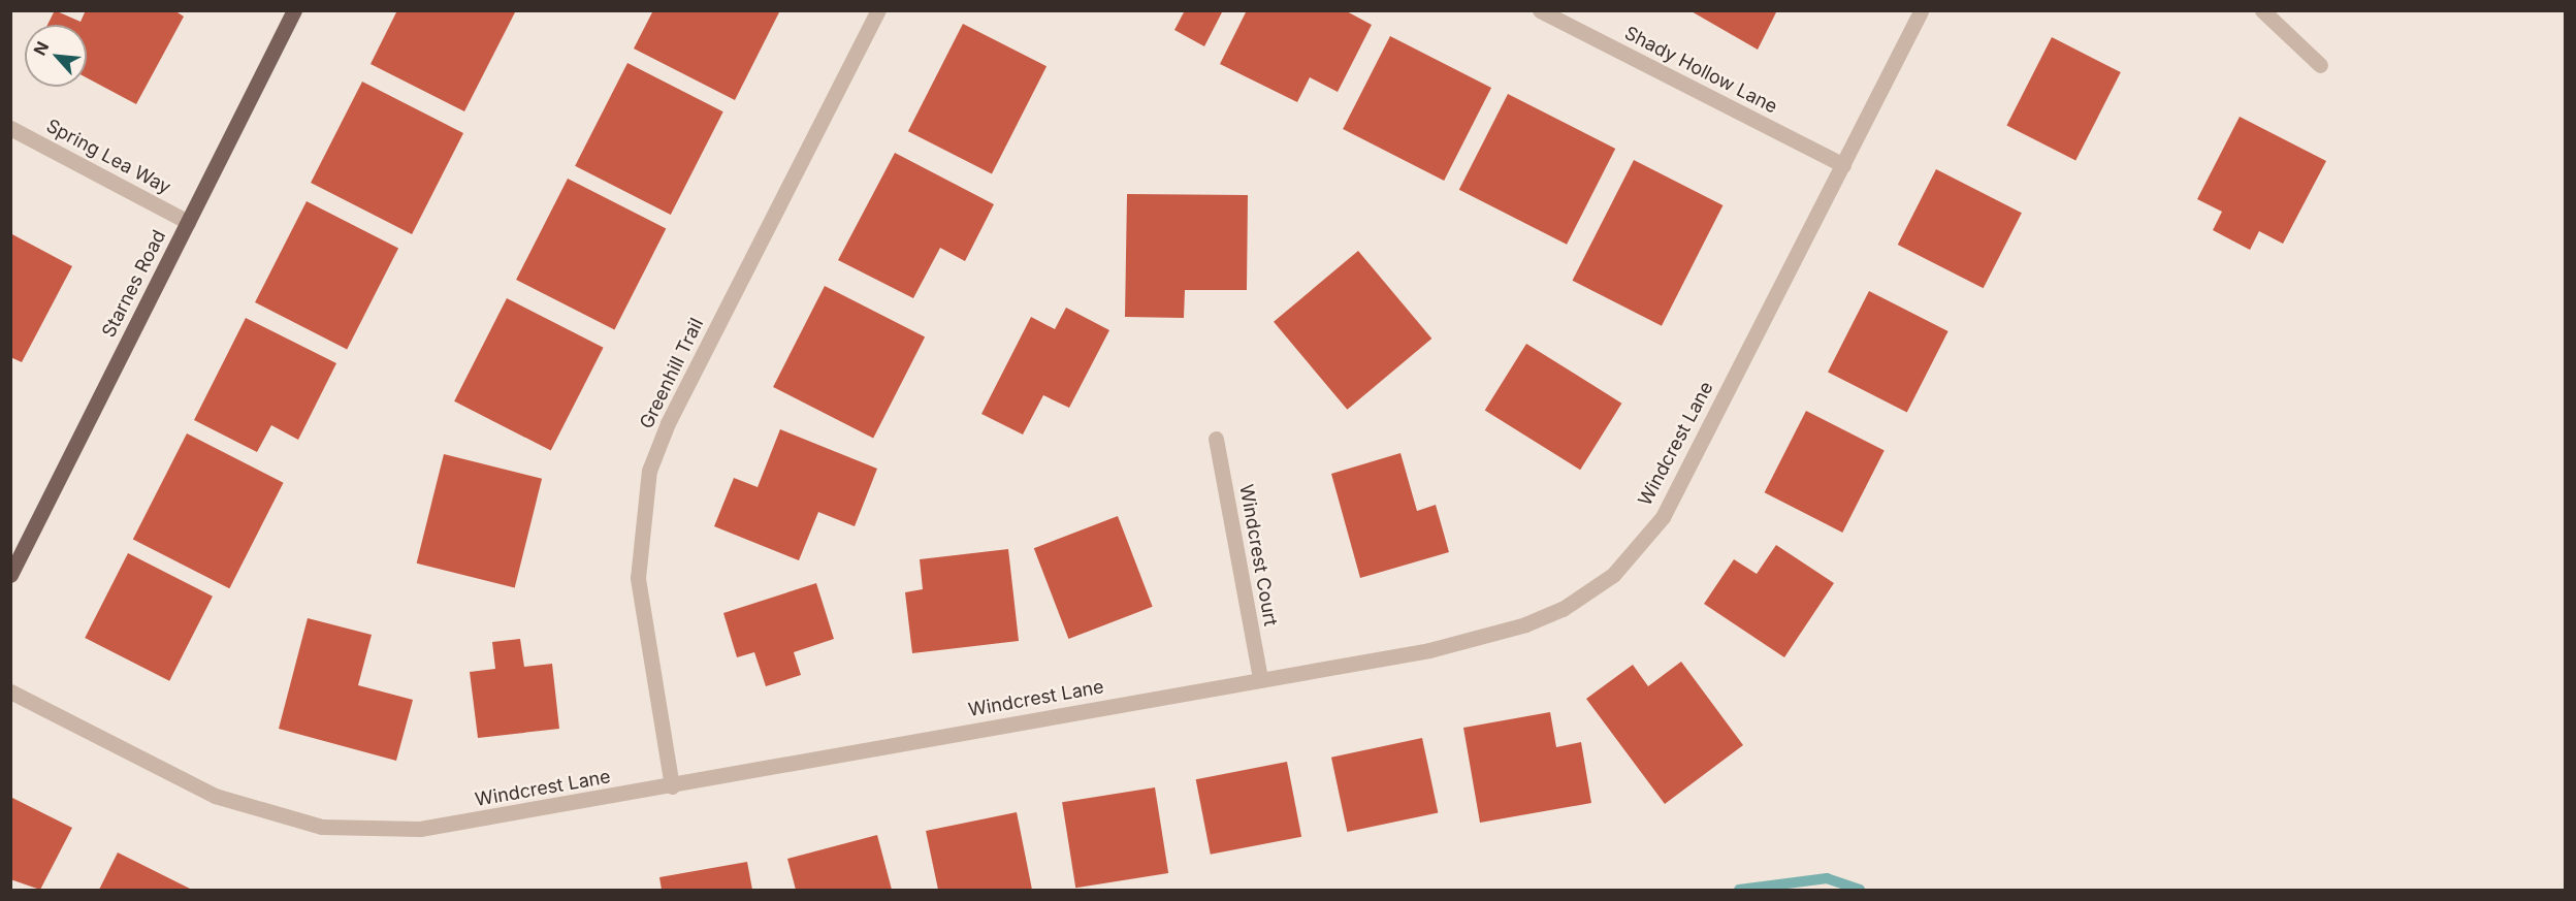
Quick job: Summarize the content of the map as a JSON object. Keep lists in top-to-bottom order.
{
  "streets": {
    "main road": ["Starnes Road"],
    "street": [
      "Shady Hollow Lane",
      "Spring Lea Way",
      "Greenhill Trail",
      "Windcrest Lane",
      "Windcrest Court"
    ]
  },
  "crossings": [
    ["Shady Hollow Lane", "Windcrest Lane"],
    ["Spring Lea Way", "Starnes Road"],
    ["Greenhill Trail", "Windcrest Lane"],
    ["Windcrest Lane", "Windcrest Court"]
  ],
  "north": "top left"
}
